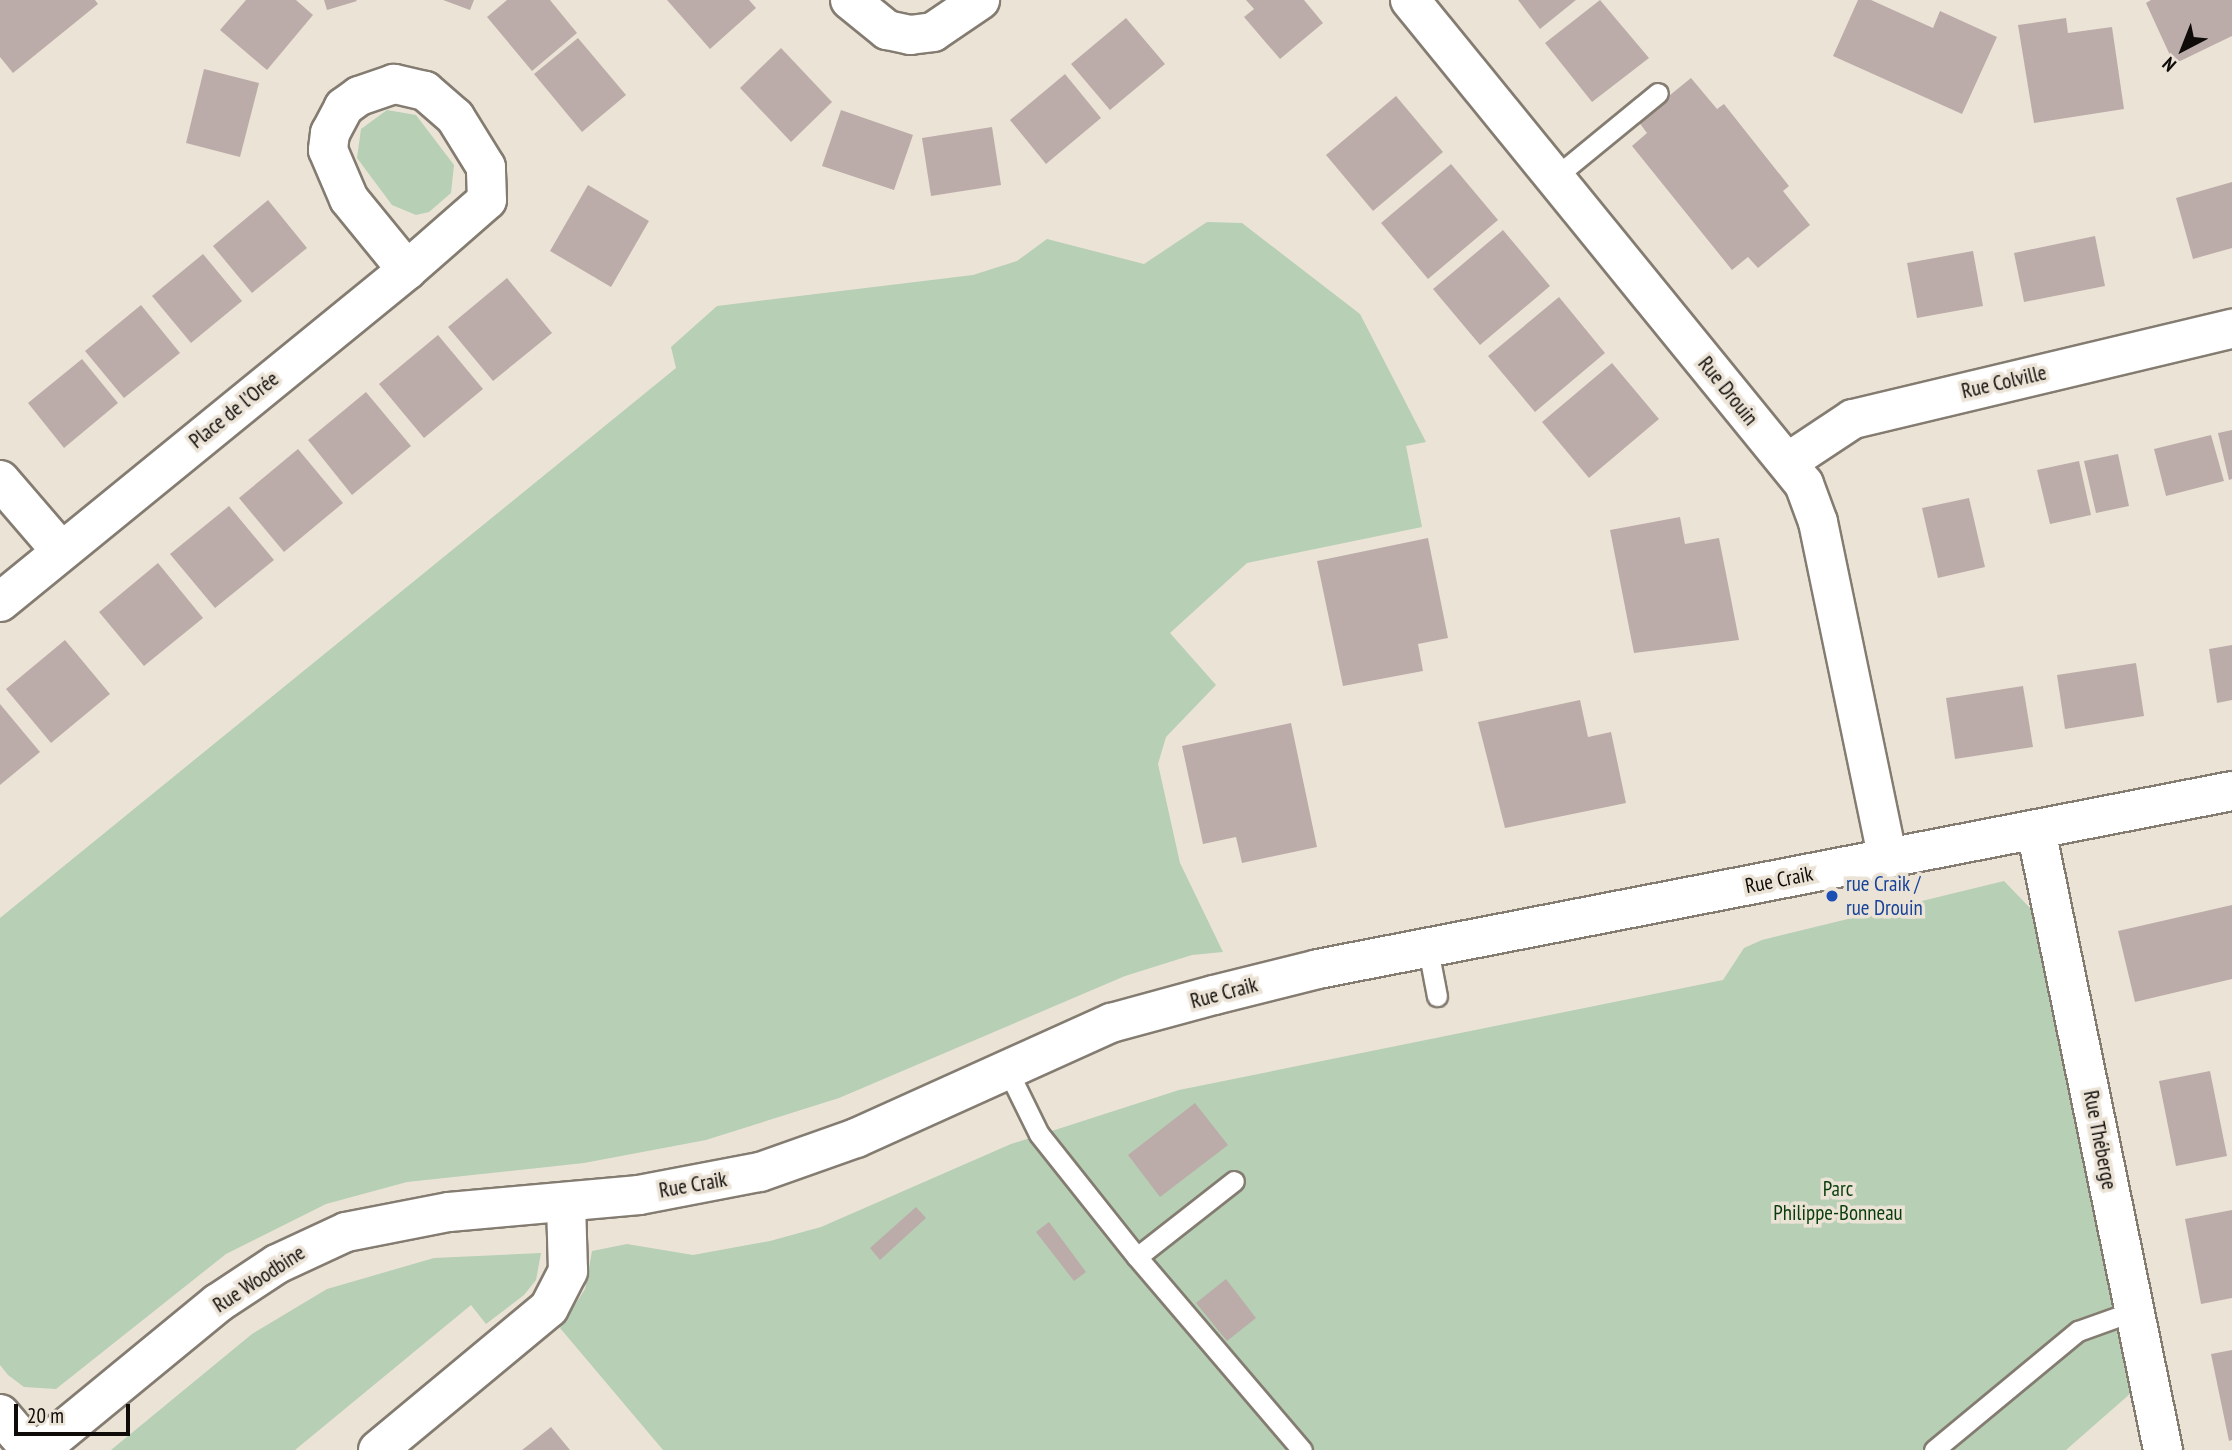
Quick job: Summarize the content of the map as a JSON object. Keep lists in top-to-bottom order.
{
  "streets": {
    "street": [
      "Rue Colville",
      "Rue Drouin",
      "Place de l'Orée",
      "Rue Craik",
      "Rue Théberge",
      "Rue Woodbine"
    ]
  },
  "crossings": [
    ["Rue Colville", "Rue Drouin"],
    ["Rue Drouin", "Rue Craik"],
    ["Rue Craik", "Rue Théberge"],
    ["Rue Craik", "Rue Woodbine"]
  ],
  "parks": ["Parc Philippe-Bonneau"],
  "places": ["rue Craik / rue Drouin"],
  "scale_bar": "20 m",
  "north": "bottom left"
}
